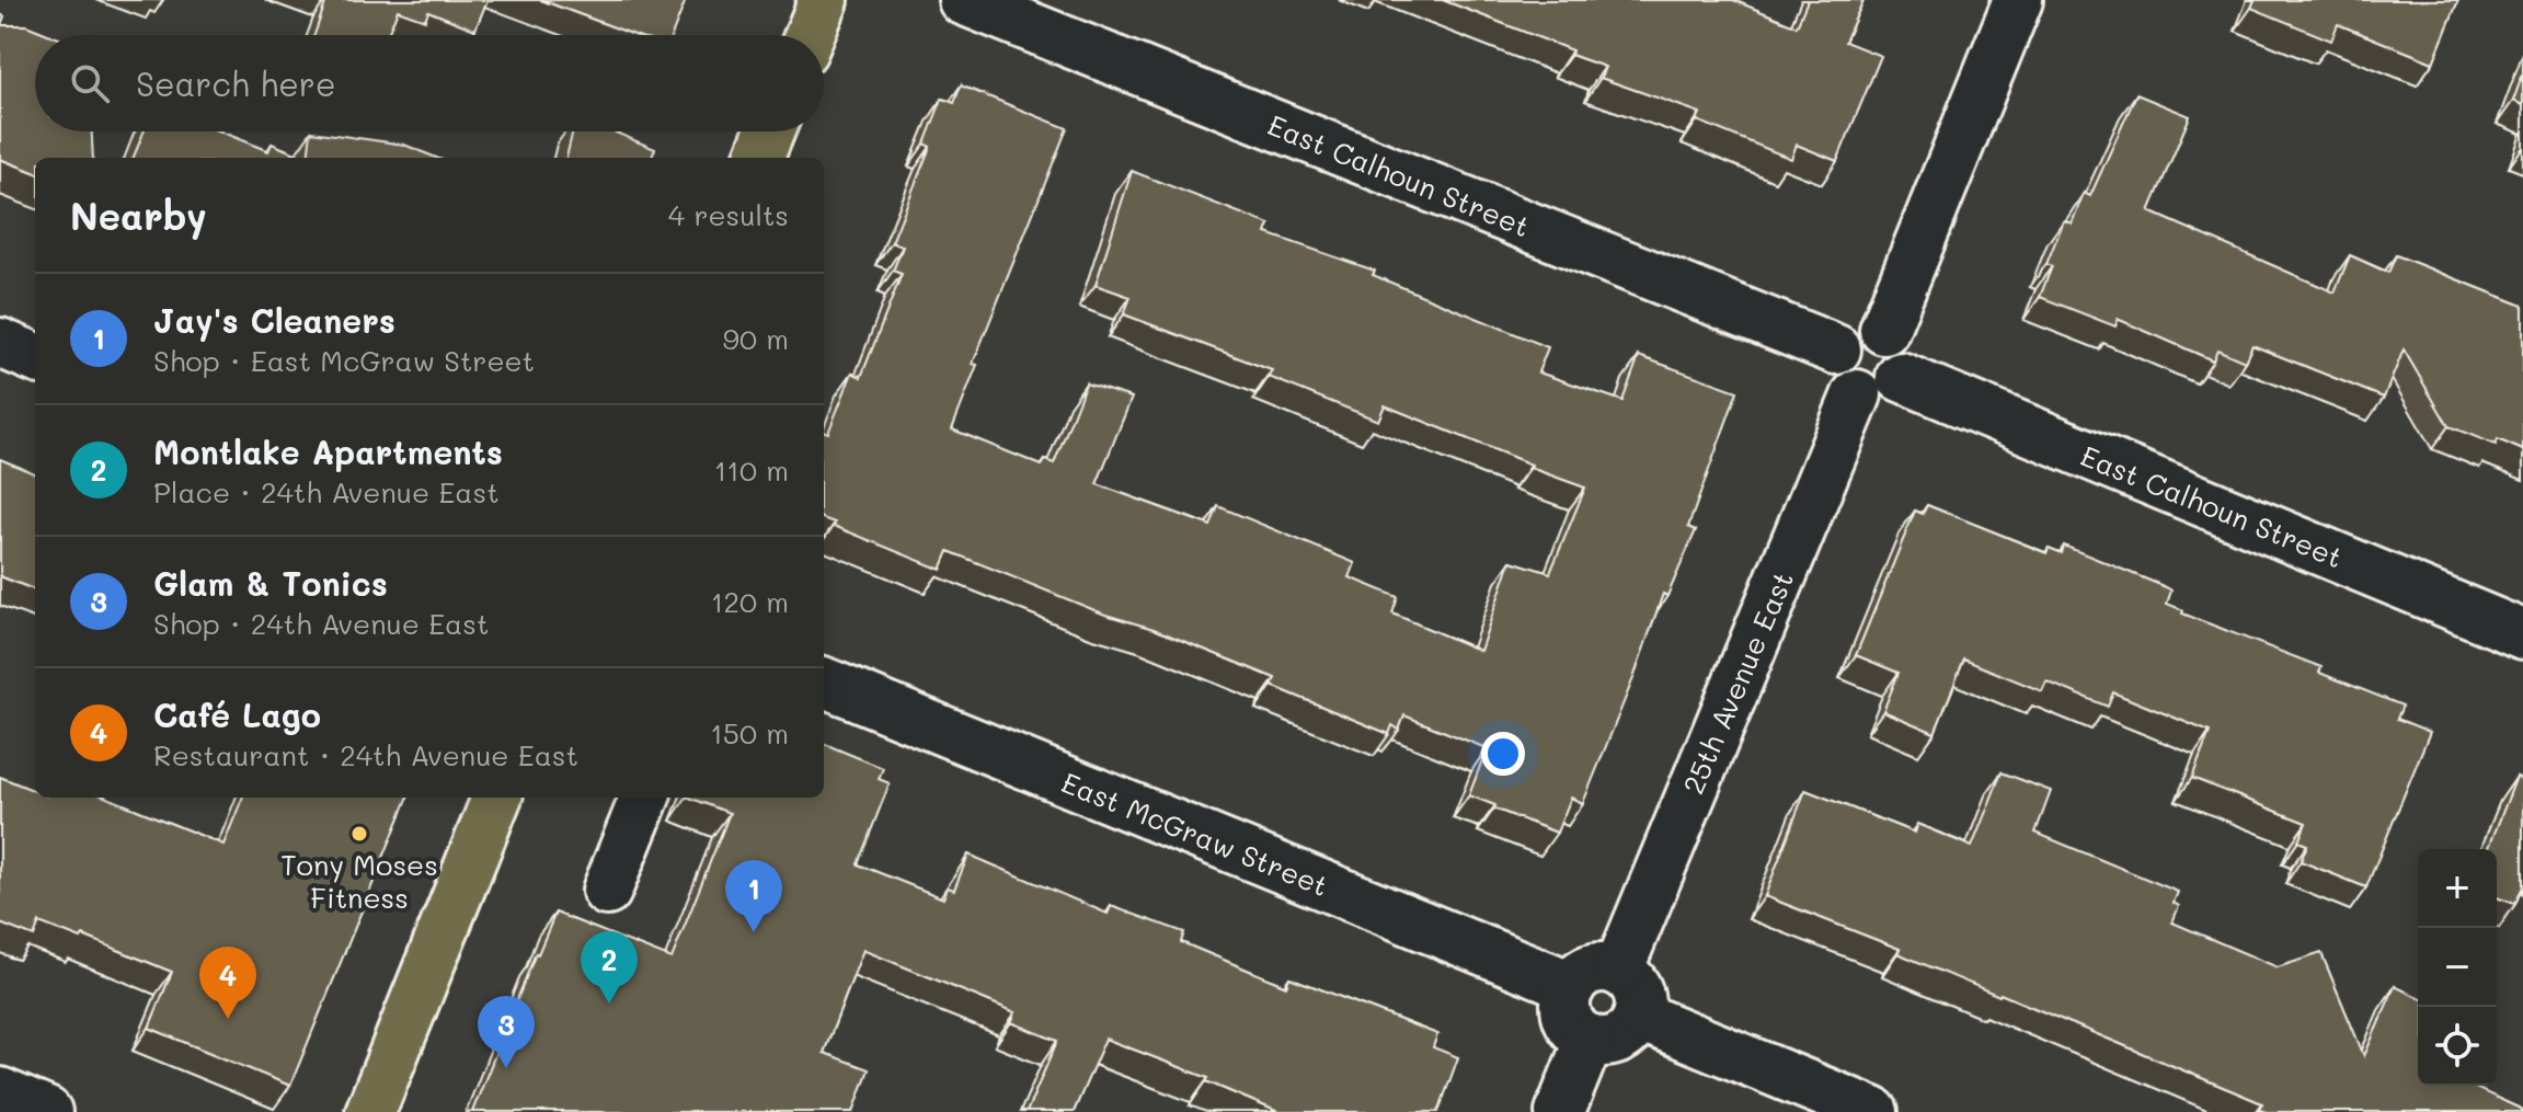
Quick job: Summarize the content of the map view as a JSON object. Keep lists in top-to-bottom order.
{
  "streets": {
    "street": ["East Calhoun Street", "25th Avenue East", "East McGraw Street"]
  },
  "crossings": [
    ["East Calhoun Street", "25th Avenue East"],
    ["25th Avenue East", "East McGraw Street"]
  ],
  "places": ["Tony Moses Fitness"],
  "page": {
    "search": "Search here",
    "heading": ["Nearby", "4 results"],
    "list": [
      {
        "mark": "1",
        "name": "Jay's Cleaners",
        "note": "Shop · East McGraw Street",
        "value": "90 m"
      },
      {
        "mark": "2",
        "name": "Montlake Apartments",
        "note": "Place · 24th Avenue East",
        "value": "110 m"
      },
      {
        "mark": "3",
        "name": "Glam & Tonics",
        "note": "Shop · 24th Avenue East",
        "value": "120 m"
      },
      {
        "mark": "4",
        "name": "Café Lago",
        "note": "Restaurant · 24th Avenue East",
        "value": "150 m"
      }
    ],
    "map_buttons": ["+", "−"],
    "pins": [
      "1",
      "2",
      "4",
      "3"
    ]
  }
}
